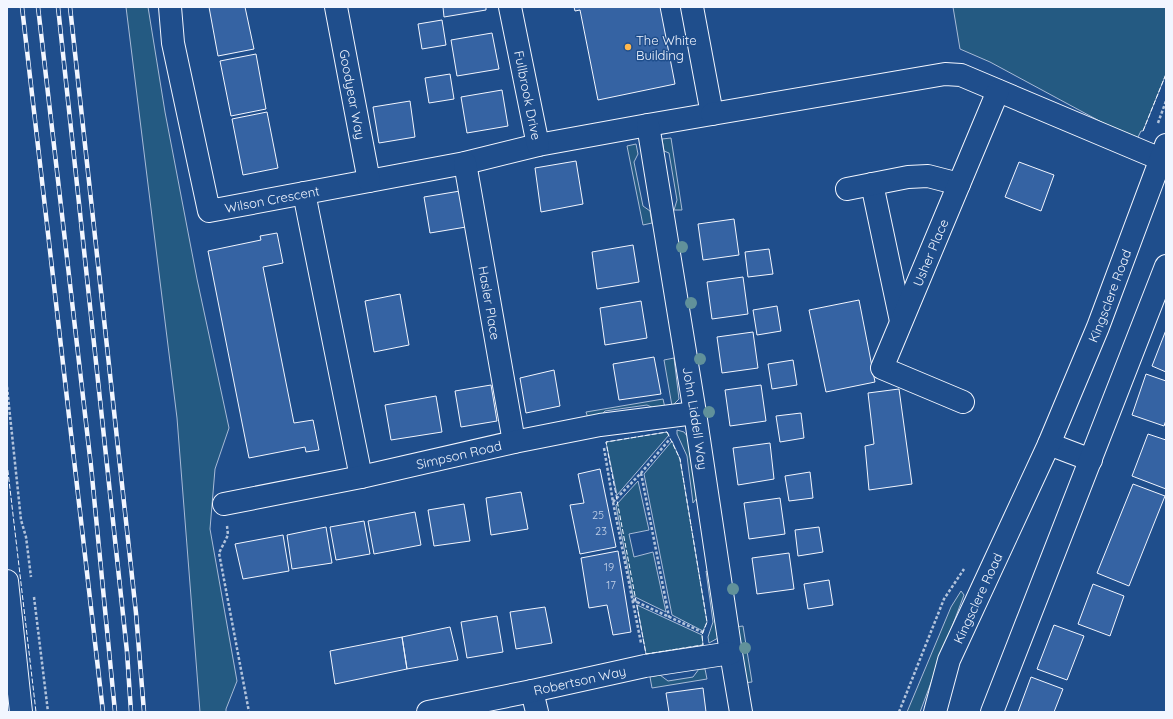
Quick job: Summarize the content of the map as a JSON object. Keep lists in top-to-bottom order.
{
  "streets": {
    "street": [
      "Goodyear Way",
      "Fullbrook Drive",
      "Wilson Crescent",
      "Usher Place",
      "Kingsclere Road",
      "Hasler Place",
      "John Liddell Way",
      "Simpson Road",
      "Robertson Way"
    ]
  },
  "crossings": [
    ["Goodyear Way", "Wilson Crescent"],
    ["Fullbrook Drive", "Wilson Crescent"],
    ["Fullbrook Drive", "Usher Place"],
    ["Fullbrook Drive", "Kingsclere Road"],
    ["Fullbrook Drive", "John Liddell Way"],
    ["Wilson Crescent", "Hasler Place"],
    ["Hasler Place", "Simpson Road"],
    ["John Liddell Way", "Simpson Road"],
    ["John Liddell Way", "Robertson Way"]
  ],
  "places": ["The White Building"],
  "house_numbers": [
    "25",
    "23",
    "19",
    "17"
  ]
}
